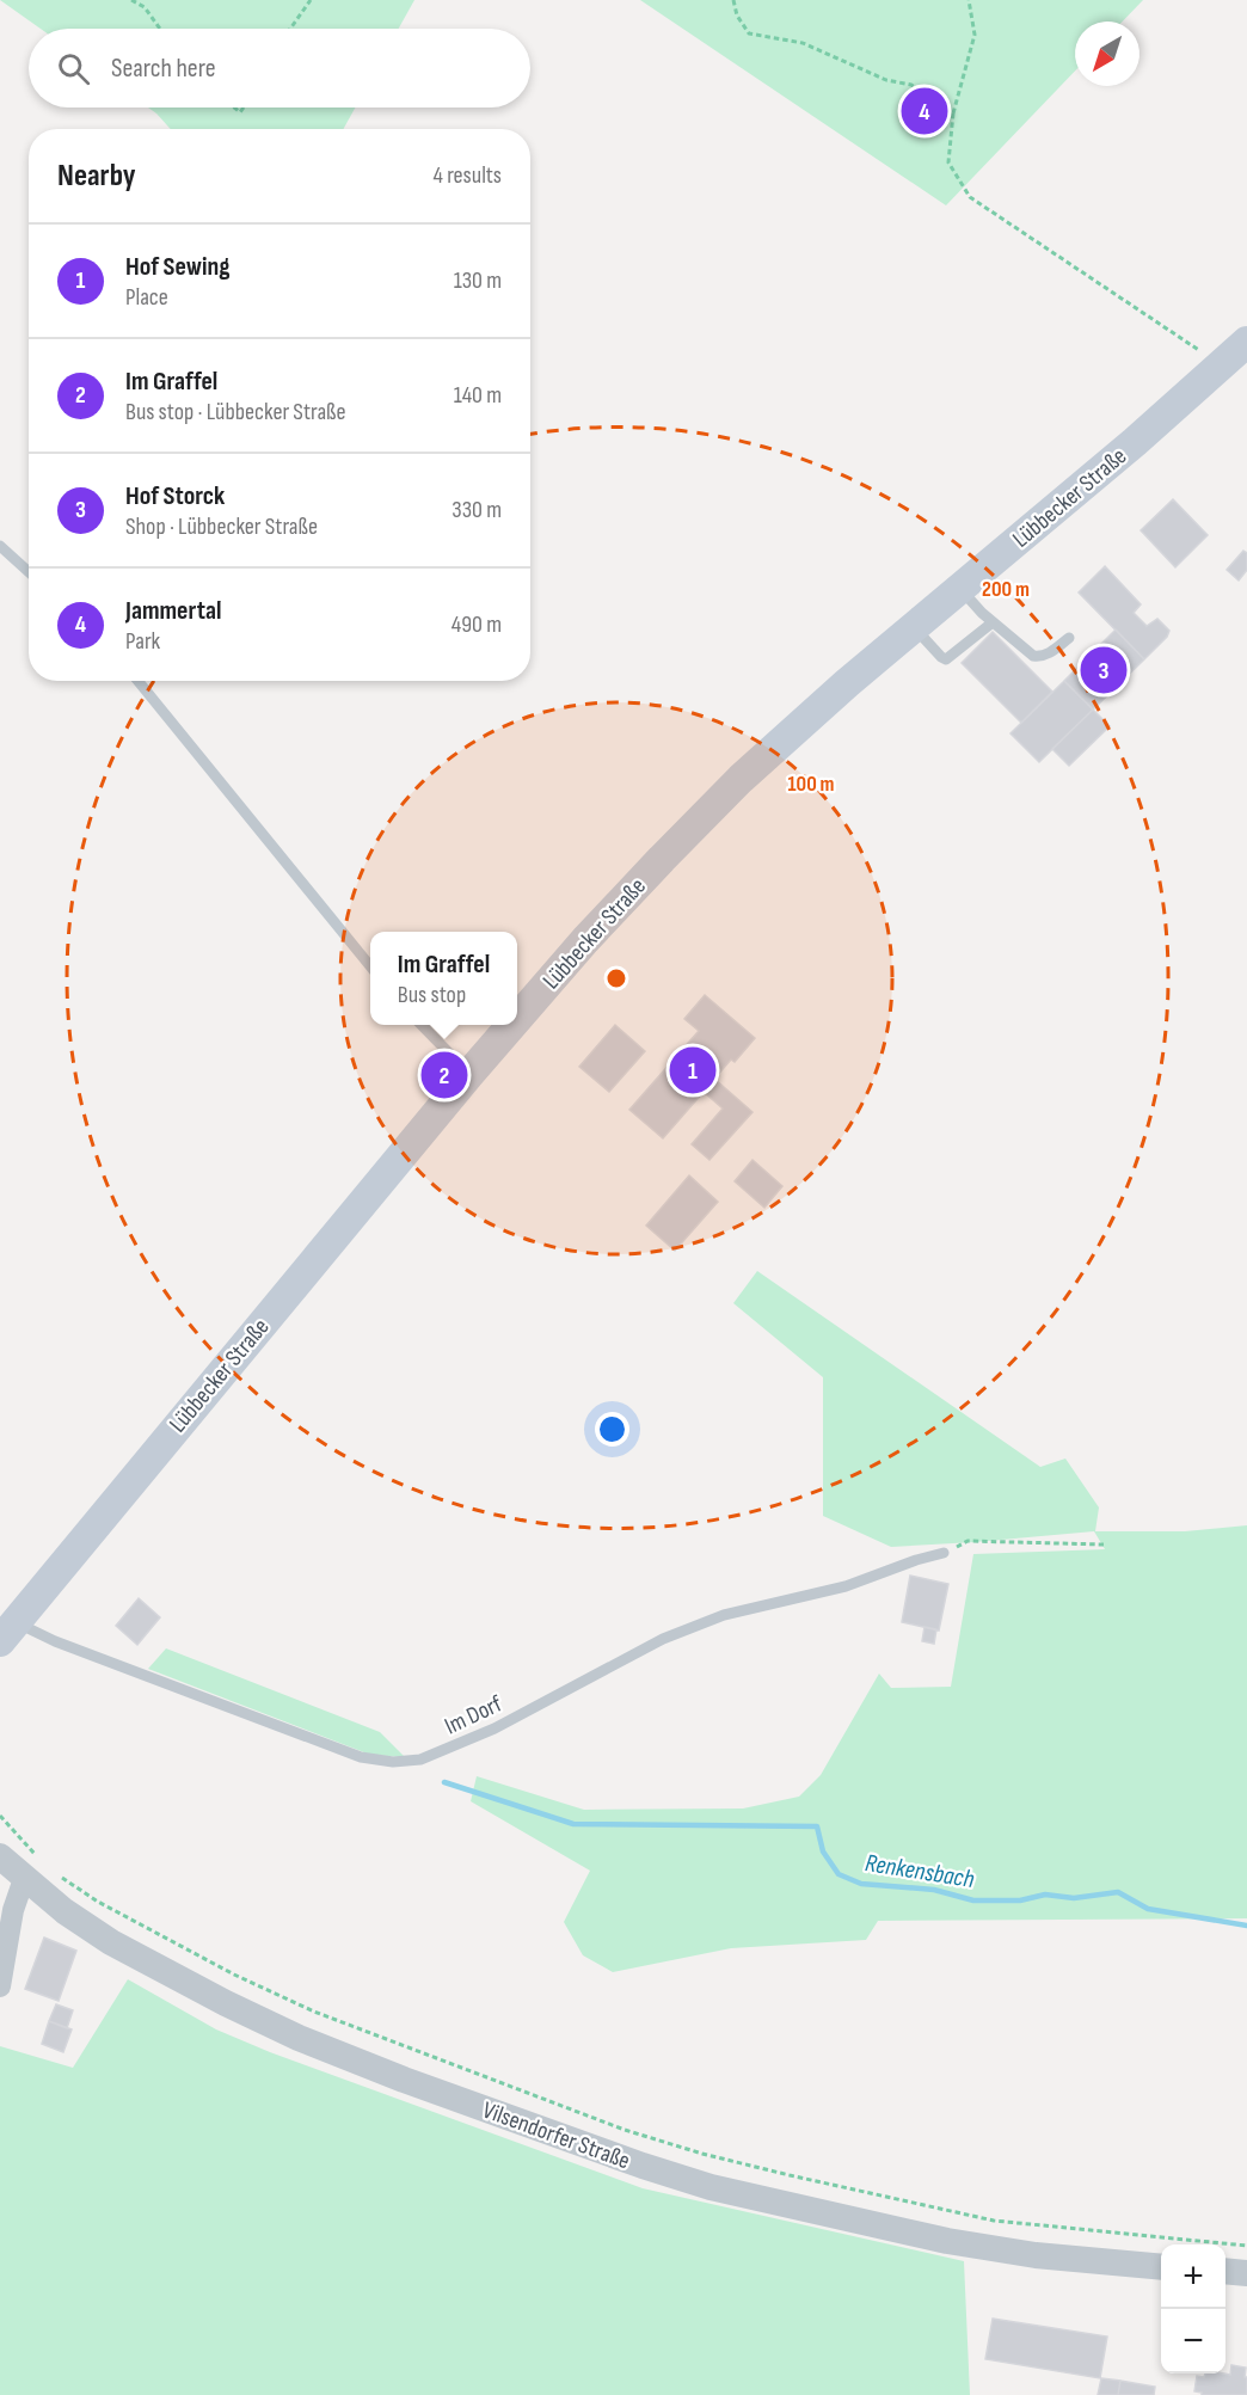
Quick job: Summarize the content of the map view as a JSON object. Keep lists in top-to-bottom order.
{
  "streets": {
    "main road": ["Lübbecker Straße"],
    "street": ["Vilsendorfer Straße"],
    "lane": ["Im Dorf"]
  },
  "crossings": [
    ["Lübbecker Straße", "Im Dorf"]
  ],
  "water": ["Renkensbach"],
  "north": "bottom left",
  "page": {
    "search": "Search here",
    "pins": [
      "4",
      "3",
      "1",
      "2"
    ],
    "heading": ["Nearby", "4 results"],
    "list": [
      {
        "mark": "1",
        "name": "Hof Sewing",
        "note": "Place",
        "value": "130 m"
      },
      {
        "mark": "2",
        "name": "Im Graffel",
        "note": "Bus stop · Lübbecker Straße",
        "value": "140 m"
      },
      {
        "mark": "3",
        "name": "Hof Storck",
        "note": "Shop · Lübbecker Straße",
        "value": "330 m"
      },
      {
        "mark": "4",
        "name": "Jammertal",
        "note": "Park",
        "value": "490 m"
      }
    ],
    "popup": ["Im Graffel", "Bus stop"],
    "map_buttons": ["+", "−"]
  },
  "rings": ["200 m", "100 m"]
}
